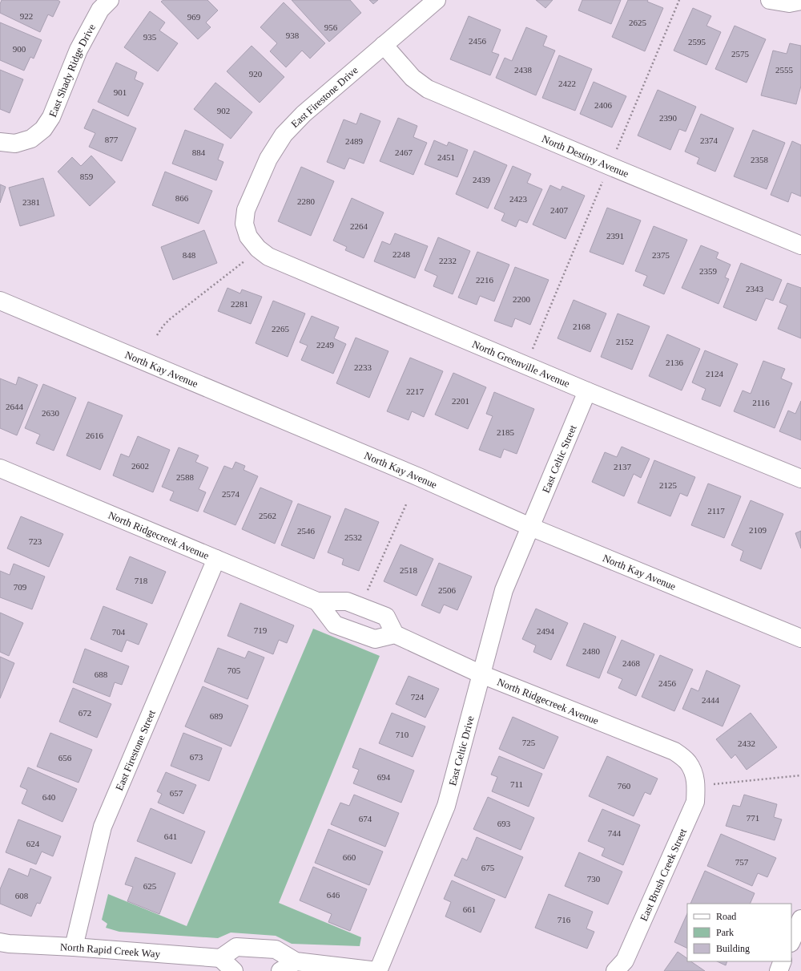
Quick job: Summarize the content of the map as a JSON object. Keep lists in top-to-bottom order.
{
  "streets": {
    "street": [
      "East Shady Ridge Drive",
      "East Firestone Drive",
      "North Destiny Avenue",
      "North Greenville Avenue",
      "North Kay Avenue",
      "East Celtic Street",
      "North Ridgecreek Avenue",
      "East Firestone Street",
      "East Celtic Drive",
      "East Brush Creek Street",
      "North Rapid Creek Way"
    ]
  },
  "crossings": [
    ["East Firestone Drive", "North Destiny Avenue"],
    ["East Firestone Drive", "North Greenville Avenue"],
    ["North Greenville Avenue", "East Celtic Street"],
    ["North Kay Avenue", "East Celtic Street"],
    ["North Kay Avenue", "East Celtic Drive"],
    ["East Celtic Street", "East Celtic Drive"],
    ["North Ridgecreek Avenue", "East Firestone Street"],
    ["North Ridgecreek Avenue", "East Celtic Drive"],
    ["North Ridgecreek Avenue", "East Brush Creek Street"],
    ["East Firestone Street", "North Rapid Creek Way"]
  ],
  "house_numbers": [
    "922",
    "969",
    "2625",
    "956",
    "938",
    "935",
    "2456",
    "2595",
    "900",
    "2575",
    "2438",
    "2555",
    "920",
    "2422",
    "901",
    "2406",
    "902",
    "2390",
    "877",
    "2374",
    "2489",
    "884",
    "2467",
    "2451",
    "2358",
    "859",
    "2439",
    "866",
    "2423",
    "2280",
    "2381",
    "2407",
    "2264",
    "2391",
    "2248",
    "848",
    "2375",
    "2232",
    "2359",
    "2216",
    "2343",
    "2200",
    "2281",
    "2168",
    "2265",
    "2152",
    "2249",
    "2136",
    "2233",
    "2124",
    "2217",
    "2201",
    "2116",
    "2644",
    "2630",
    "2185",
    "2616",
    "2602",
    "2137",
    "2588",
    "2125",
    "2574",
    "2117",
    "2562",
    "2109",
    "2546",
    "2532",
    "723",
    "2518",
    "718",
    "709",
    "2506",
    "719",
    "2494",
    "704",
    "2480",
    "2468",
    "705",
    "688",
    "2456",
    "724",
    "2444",
    "672",
    "689",
    "710",
    "725",
    "2432",
    "673",
    "656",
    "694",
    "711",
    "760",
    "657",
    "640",
    "771",
    "674",
    "693",
    "744",
    "641",
    "624",
    "660",
    "757",
    "675",
    "730",
    "625",
    "646",
    "608",
    "661",
    "716"
  ],
  "legend": ["Road", "Park", "Building"]
}
